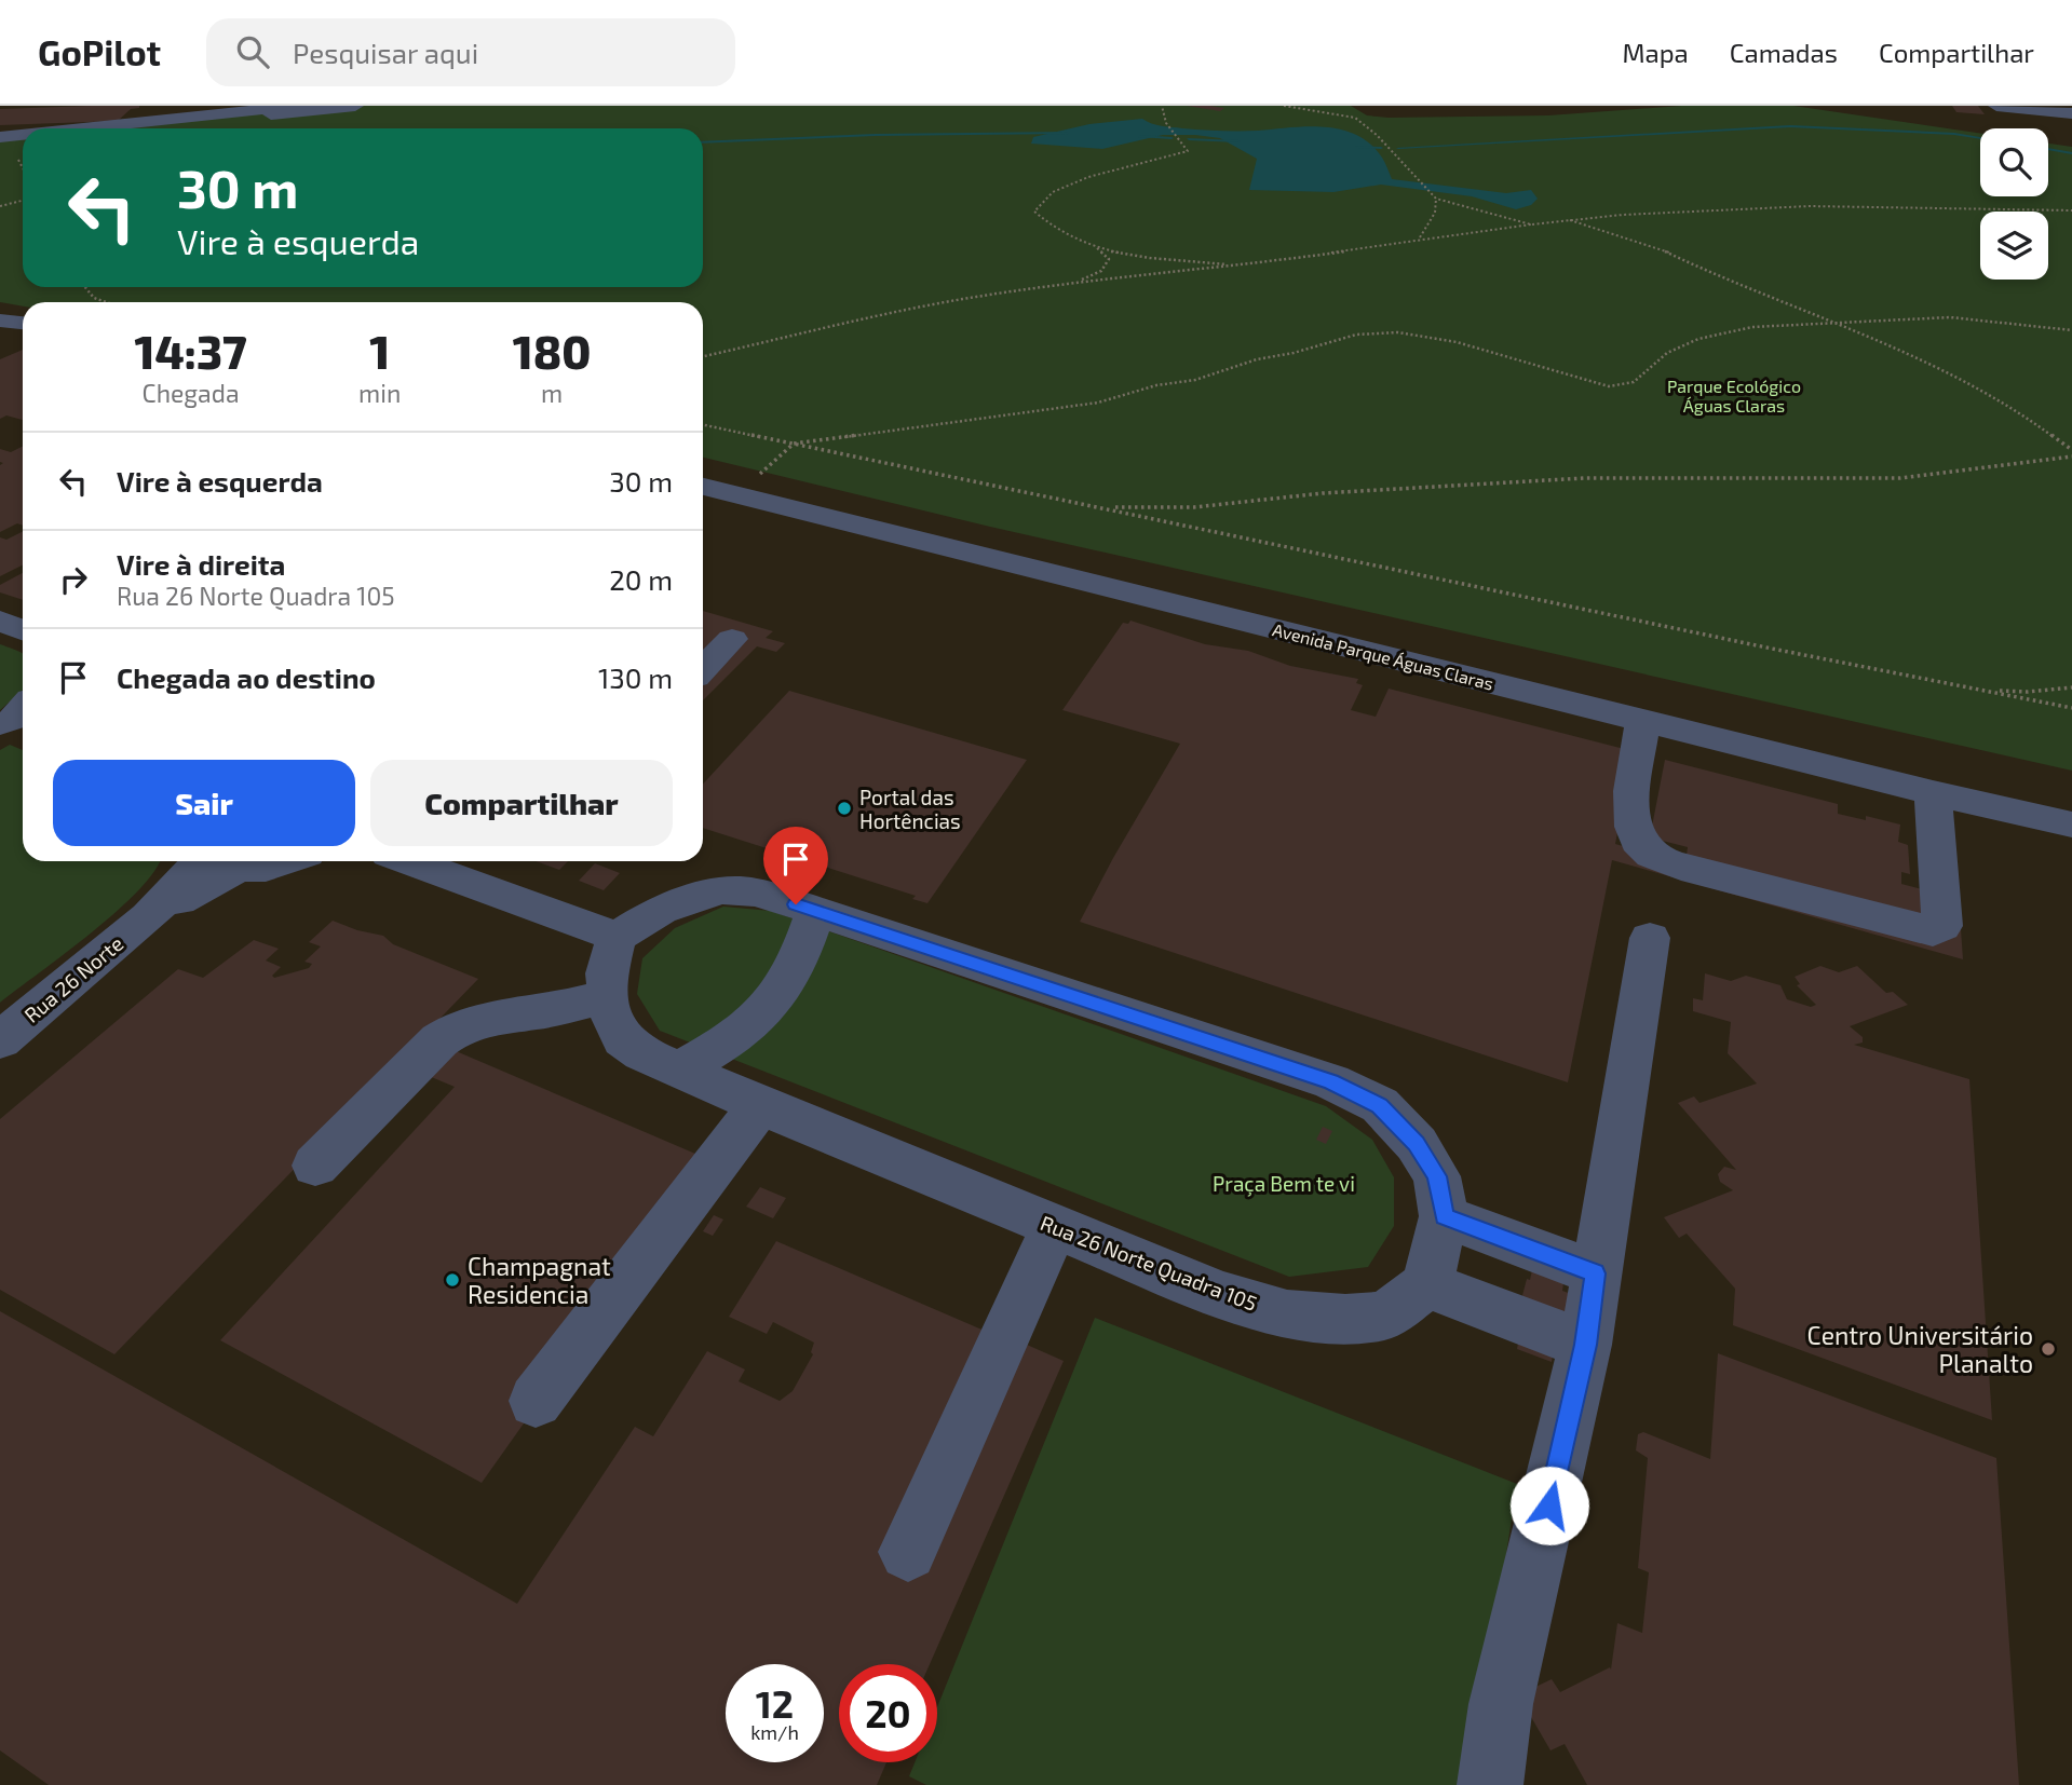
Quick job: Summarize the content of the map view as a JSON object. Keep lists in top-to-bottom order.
{
  "streets": {
    "street": ["Avenida Parque Águas Claras", "Rua 26 Norte", "Rua 26 Norte Quadra 105"]
  },
  "parks": ["Parque Ecológico Águas Claras", "Praça Bem te vi"],
  "places": ["Portal das Hortências", "Champagnat Residencia", "Centro Universitário Planalto"],
  "page": {
    "header": "GoPilot",
    "search": "Pesquisar aqui",
    "nav": ["Mapa", "Camadas", "Compartilhar"],
    "turn": ["30 m", "Vire à esquerda"],
    "eta": [
      "14:37",
      "Chegada",
      "1",
      "min",
      "180",
      "m"
    ],
    "list": [
      {
        "name": "Vire à esquerda",
        "value": "30 m"
      },
      {
        "name": "Vire à direita",
        "note": "Rua 26 Norte Quadra 105",
        "value": "20 m"
      },
      {
        "name": "Chegada ao destino",
        "value": "130 m"
      }
    ],
    "buttons": ["Sair", "Compartilhar"],
    "speed": "12 km/h",
    "limit": "20"
  }
}
